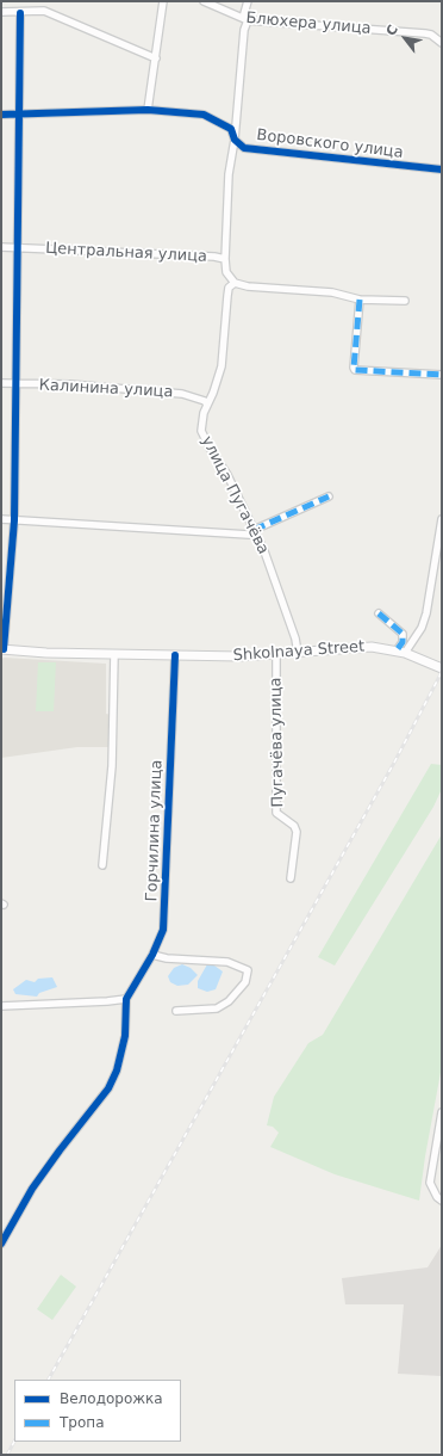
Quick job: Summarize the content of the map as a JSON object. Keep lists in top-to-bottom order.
{
  "streets": {
    "street": [
      "Блюхера улица",
      "Воровского улица",
      "Центральная улица",
      "Калинина улица",
      "улица Пугачёва",
      "Shkolnaya Street",
      "Пугачёва улица",
      "Горчилина улица"
    ]
  },
  "crossings": [
    ["Центральная улица", "улица Пугачёва"],
    ["Калинина улица", "улица Пугачёва"],
    ["улица Пугачёва", "Shkolnaya Street"],
    ["Shkolnaya Street", "Пугачёва улица"],
    ["Shkolnaya Street", "Горчилина улица"]
  ],
  "legend": ["Велодорожка", "Тропа"],
  "north": "top left"
}
